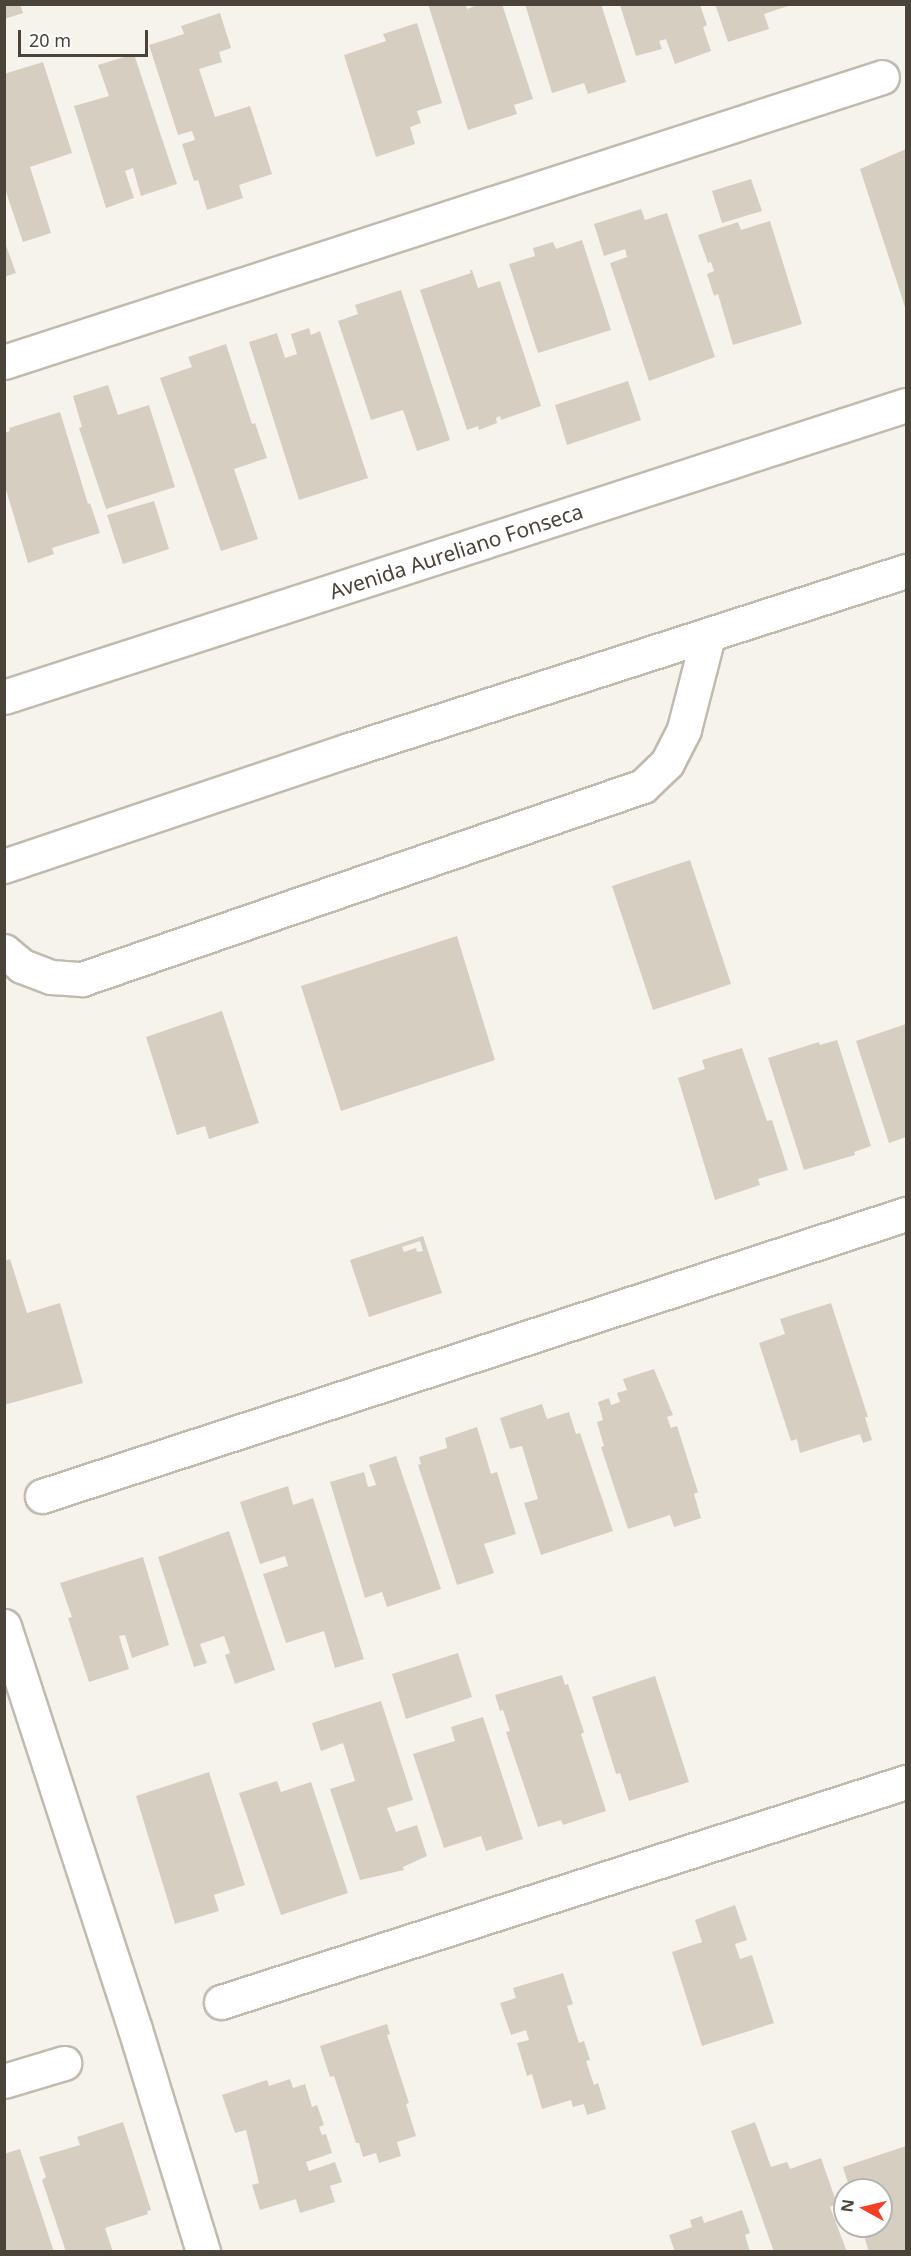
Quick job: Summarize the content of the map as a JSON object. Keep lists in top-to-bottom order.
{
  "streets": {
    "street": ["Avenida Aureliano Fonseca"]
  },
  "scale_bar": "20 m",
  "north": "left"
}
